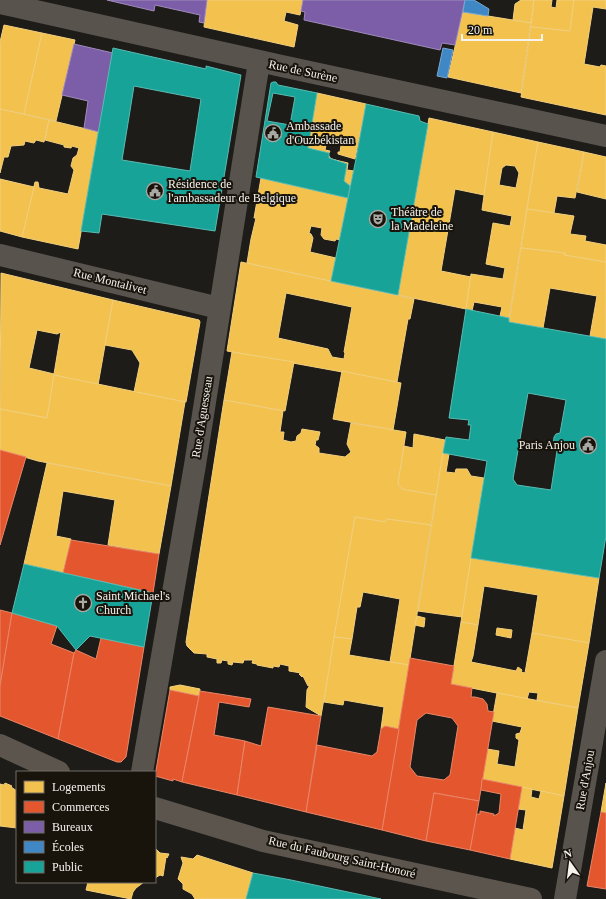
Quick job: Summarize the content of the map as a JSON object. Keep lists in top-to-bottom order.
{
  "streets": {
    "street": [
      "Rue de Surène",
      "Rue Montalivet",
      "Rue d'Aguesseau",
      "Rue d'Anjou",
      "Rue du Faubourg Saint-Honoré"
    ]
  },
  "crossings": [
    ["Rue de Surène", "Rue d'Aguesseau"],
    ["Rue Montalivet", "Rue d'Aguesseau"]
  ],
  "places": {
    "public building": ["Ambassade d'Ouzbékistan", "Résidence de l'ambassadeur de Belgique", "Paris Anjou"],
    "theatre": ["Théâtre de la Madeleine"],
    "church": ["Saint Michael's Church"]
  },
  "legend": [
    "Logements",
    "Commerces",
    "Bureaux",
    "Écoles",
    "Public"
  ],
  "scale_bar": "20 m",
  "north": "top"
}
